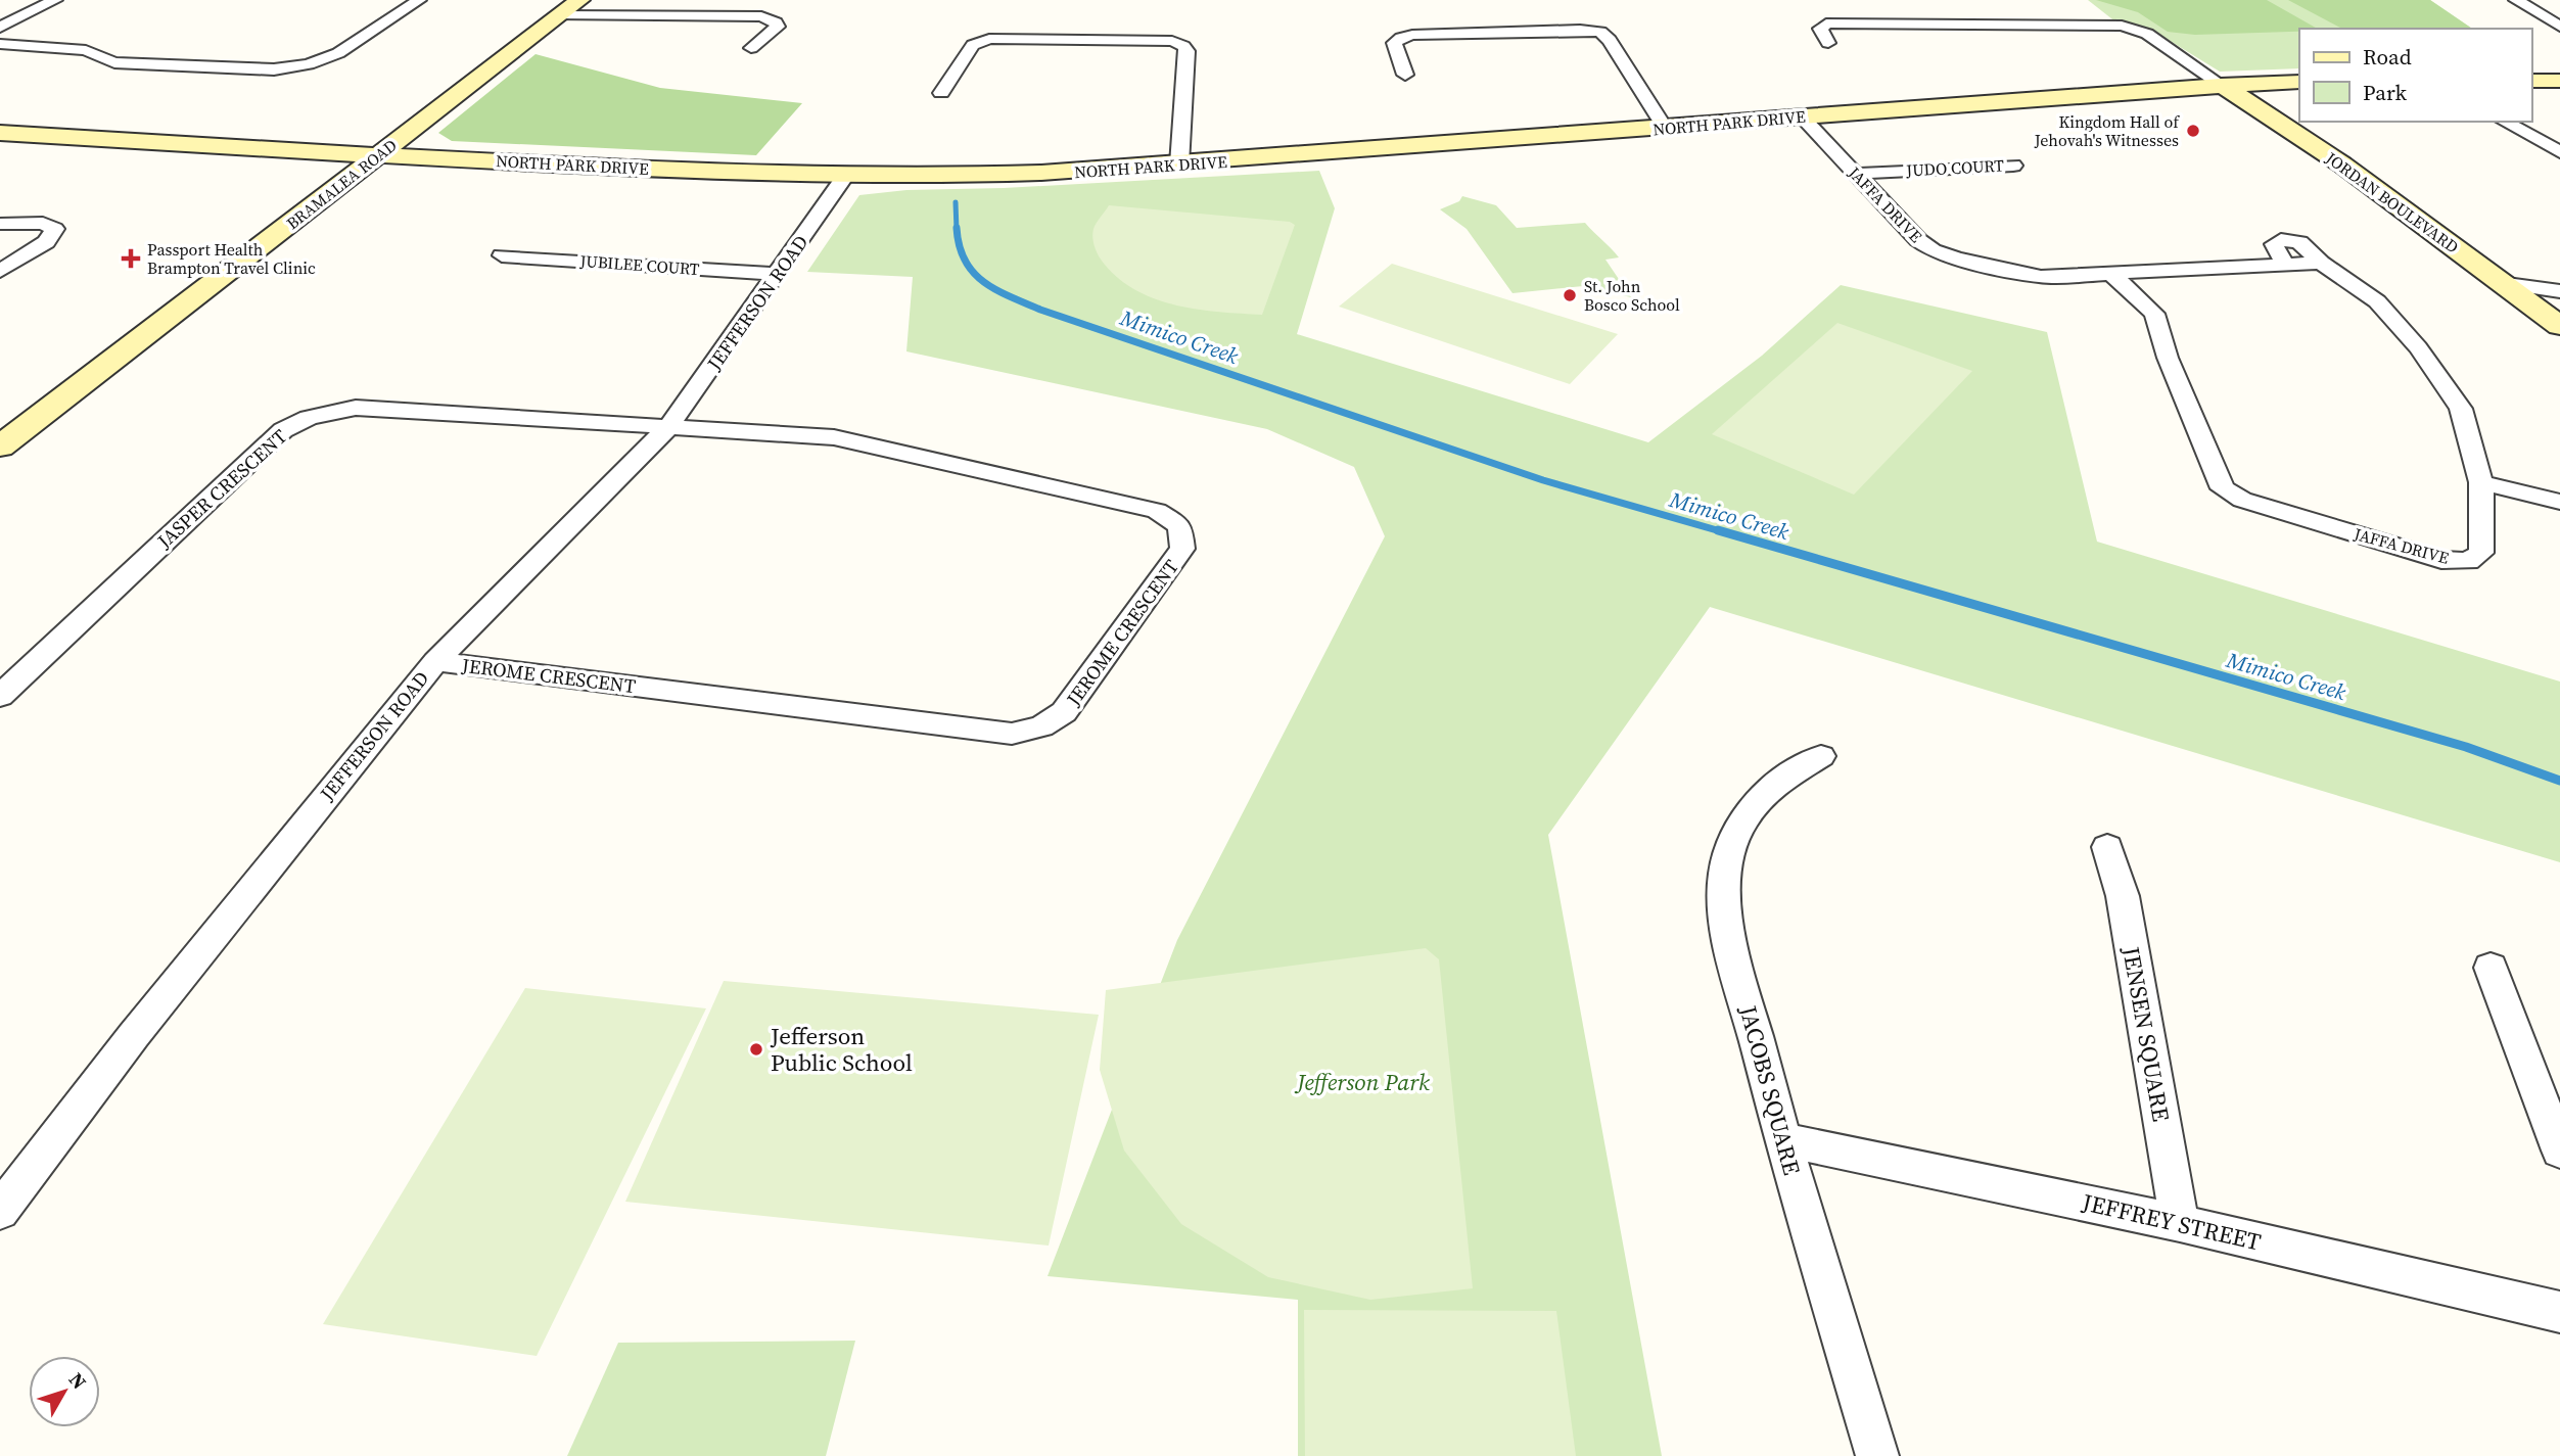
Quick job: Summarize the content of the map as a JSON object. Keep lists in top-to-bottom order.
{
  "streets": {
    "main road": ["NORTH PARK DRIVE", "BRAMALEA ROAD", "JORDAN BOULEVARD"],
    "street": [
      "JUDO COURT",
      "JAFFA DRIVE",
      "JUBILEE COURT",
      "JEFFERSON ROAD",
      "JASPER CRESCENT",
      "JEROME CRESCENT",
      "JENSEN SQUARE",
      "JACOBS SQUARE",
      "JEFFREY STREET"
    ]
  },
  "crossings": [
    ["NORTH PARK DRIVE", "BRAMALEA ROAD"],
    ["NORTH PARK DRIVE", "JORDAN BOULEVARD"],
    ["NORTH PARK DRIVE", "JAFFA DRIVE"],
    ["NORTH PARK DRIVE", "JEFFERSON ROAD"],
    ["JUDO COURT", "JAFFA DRIVE"],
    ["JUBILEE COURT", "JEFFERSON ROAD"],
    ["JEFFERSON ROAD", "JASPER CRESCENT"],
    ["JEFFERSON ROAD", "JEROME CRESCENT"],
    ["JASPER CRESCENT", "JEROME CRESCENT"],
    ["JENSEN SQUARE", "JEFFREY STREET"],
    ["JACOBS SQUARE", "JEFFREY STREET"]
  ],
  "water": ["Mimico Creek"],
  "parks": ["Jefferson Park"],
  "places": {
    "other": ["Kingdom Hall of Jehovah's Witnesses", "St. John Bosco School", "Jefferson Public School"],
    "health": ["Passport Health Brampton Travel Clinic"]
  },
  "legend": ["Road", "Park"],
  "north": "top right"
}
